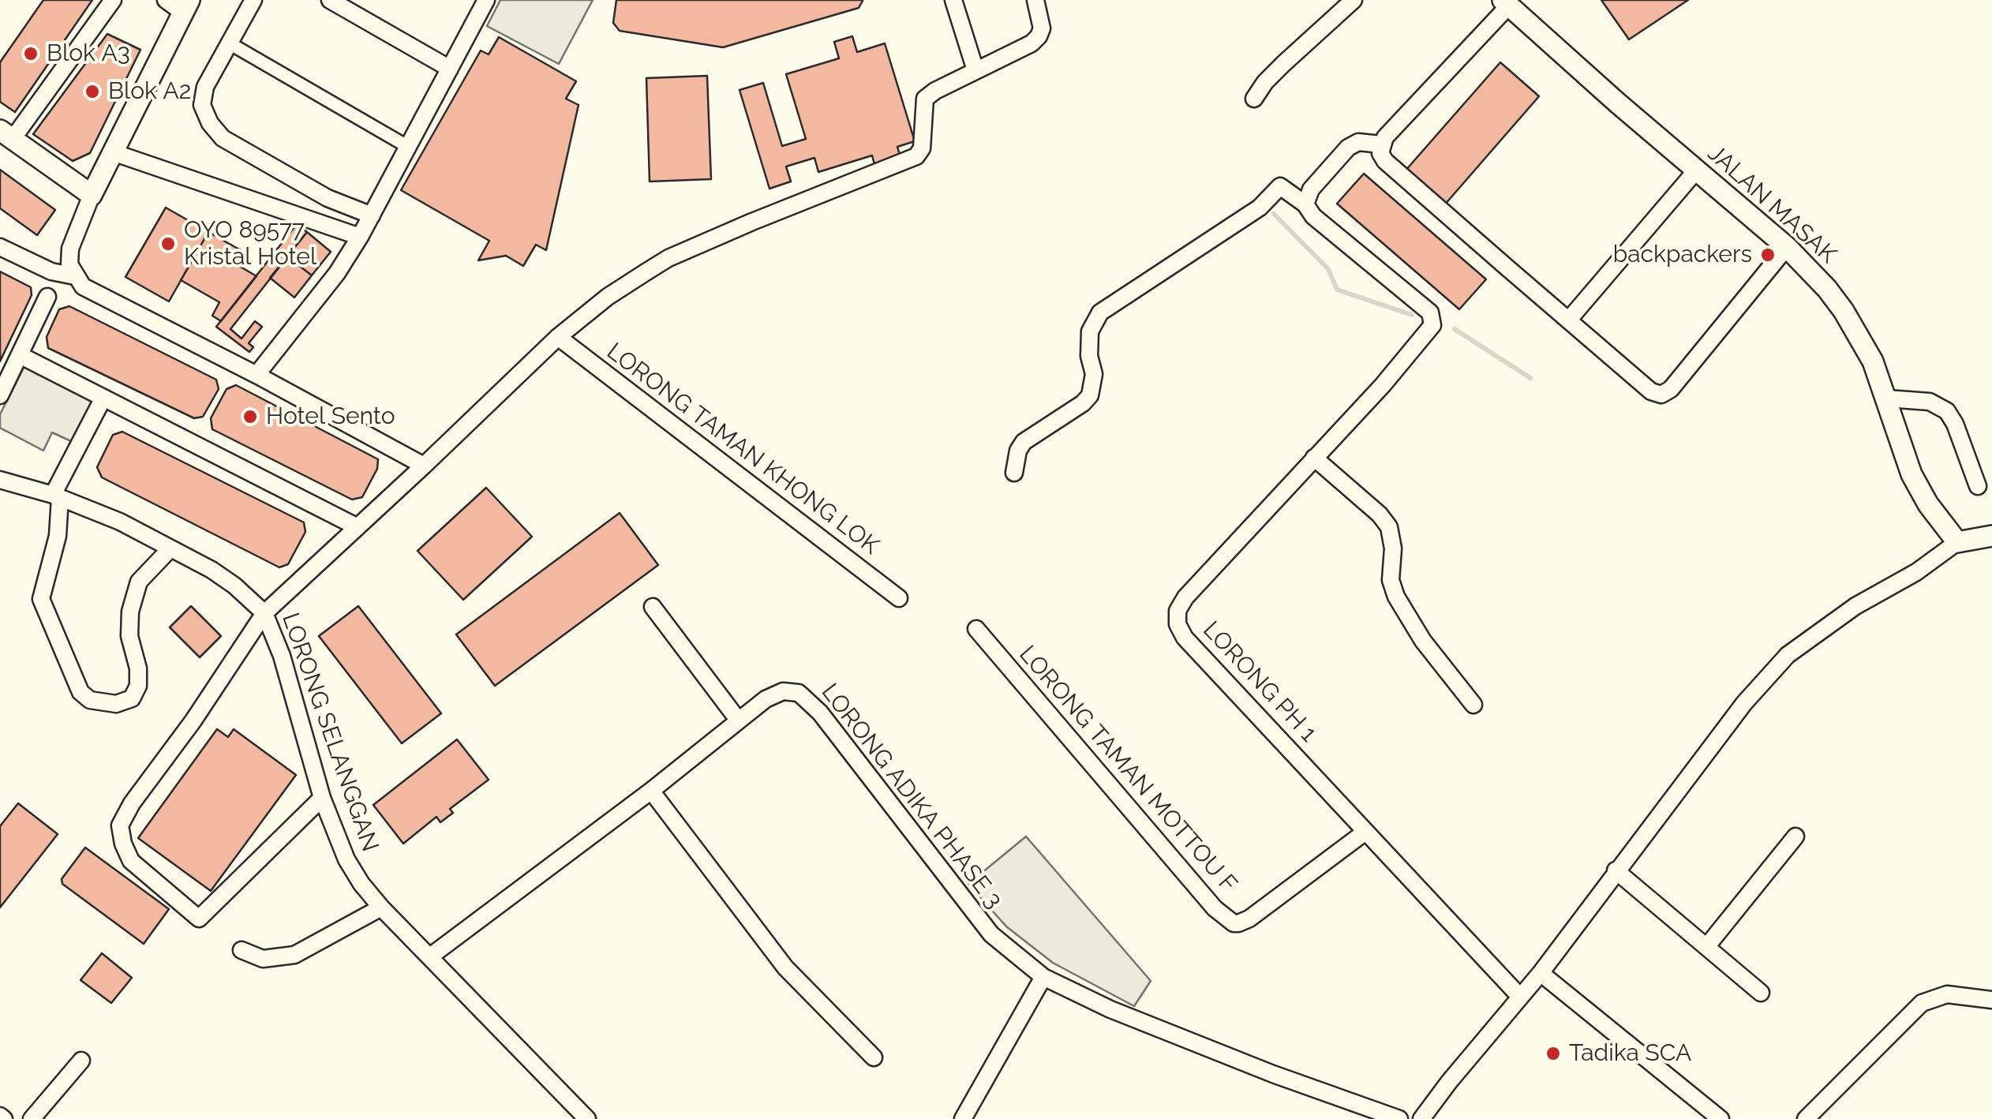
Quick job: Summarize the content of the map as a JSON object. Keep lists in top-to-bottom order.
{
  "streets": {
    "street": [
      "JALAN MASAK",
      "LORONG TAMAN KHONG LOK",
      "LORONG PH 1",
      "LORONG SELANGGAN",
      "LORONG TAMAN MOTTOU F",
      "LORONG ADIKA PHASE 3"
    ]
  },
  "crossings": [
    ["LORONG PH 1", "LORONG TAMAN MOTTOU F"],
    ["LORONG SELANGGAN", "LORONG ADIKA PHASE 3"]
  ],
  "places": [
    "Blok A3",
    "Blok A2",
    "OYO 89577 Kristal Hotel",
    "backpackers",
    "Hotel Sento",
    "Tadika SCA"
  ]
}
